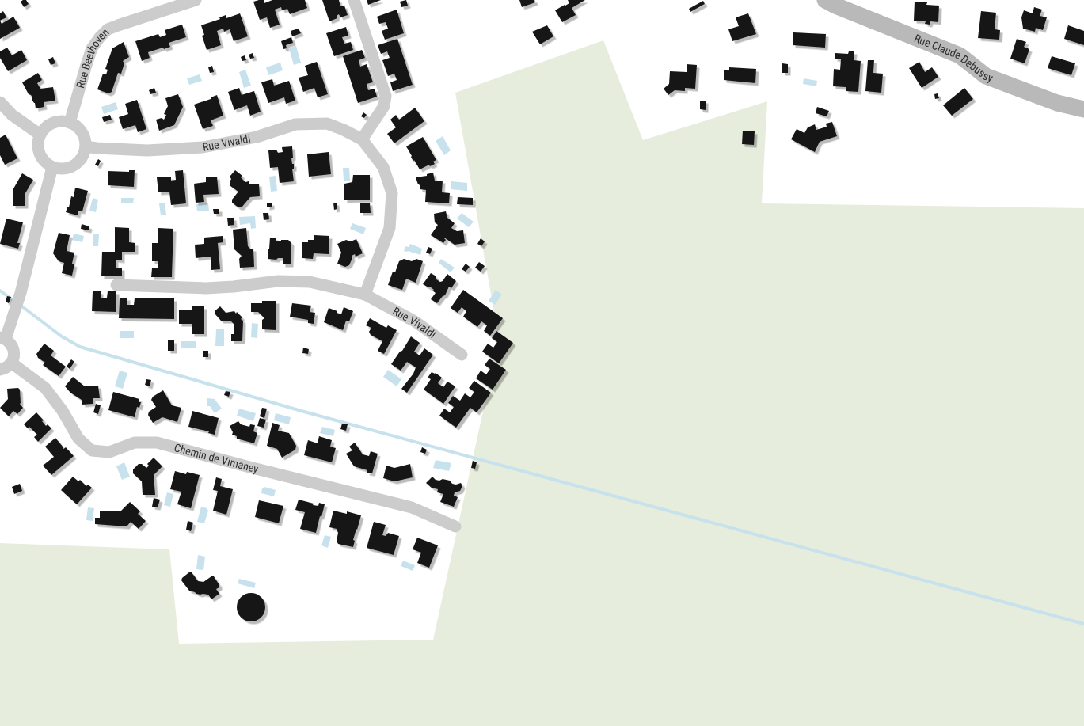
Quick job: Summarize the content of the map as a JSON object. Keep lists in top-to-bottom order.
{
  "streets": {
    "street": [
      "Rue Claude Debussy",
      "Rue Beethoven",
      "Rue Vivaldi",
      "Chemin de Vimaney"
    ]
  },
  "crossings": [
    ["Rue Beethoven", "Rue Vivaldi"]
  ]
}
